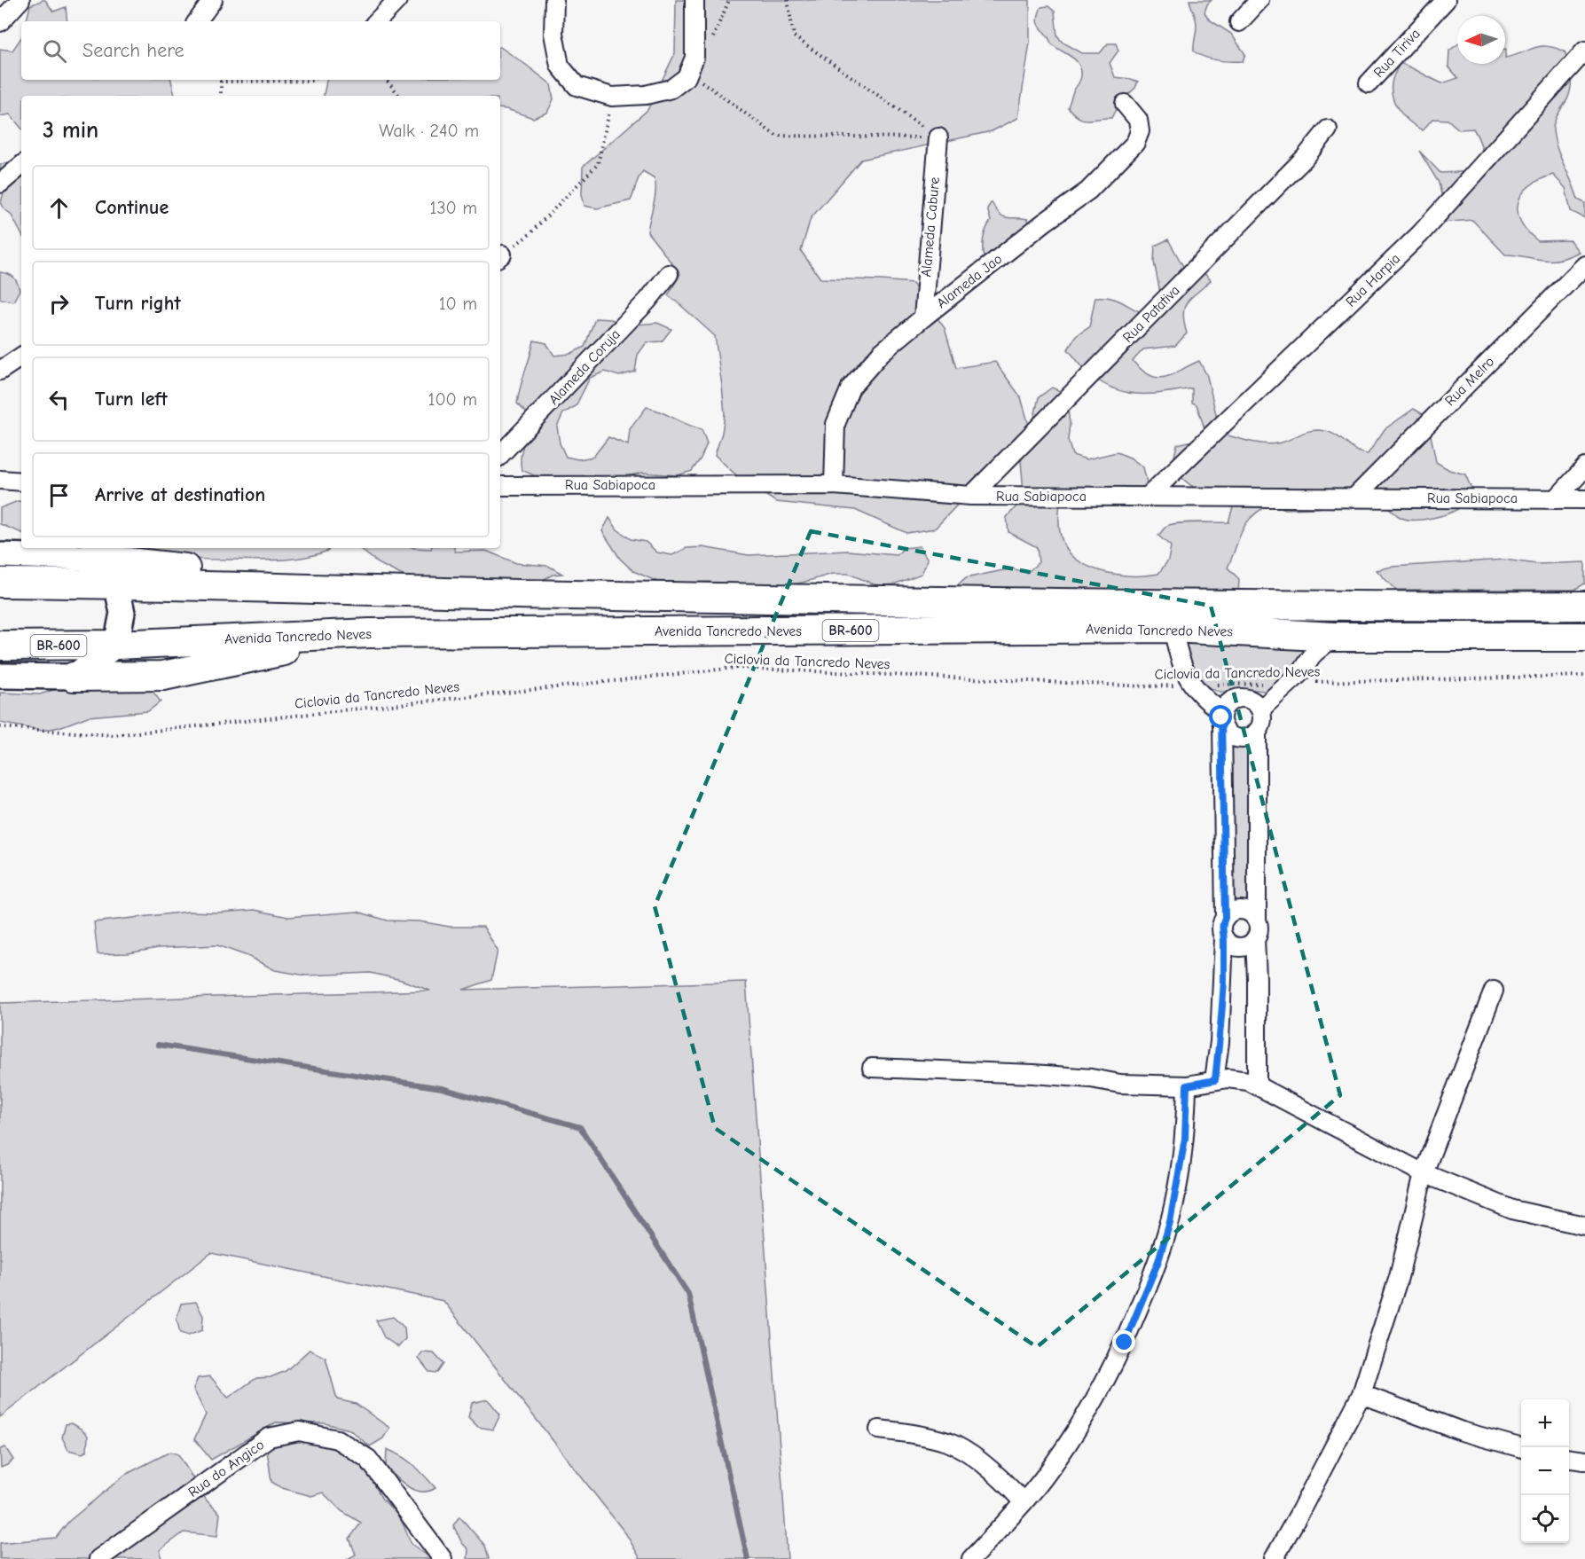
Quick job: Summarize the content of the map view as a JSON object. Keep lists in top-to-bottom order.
{
  "streets": {
    "main road": ["BR-600", "Avenida Tancredo Neves"],
    "street": [
      "Rua Tiriva",
      "Alameda Cabure",
      "Rua Harpia",
      "Alameda Jao",
      "Rua Patativa",
      "Alameda Coruja",
      "Rua Melro",
      "Rua Sabiapoca",
      "Rua do Angico"
    ],
    "path": ["Ciclovia da Tancredo Neves"]
  },
  "crossings": [
    ["Alameda Cabure", "Alameda Jao"],
    ["Rua Harpia", "Rua Sabiapoca"],
    ["Alameda Jao", "Rua Sabiapoca"],
    ["Rua Patativa", "Rua Sabiapoca"],
    ["Rua Melro", "Rua Sabiapoca"]
  ],
  "north": "left",
  "page": {
    "search": "Search here",
    "heading": ["3 min", "Walk · 240 m"],
    "list": [
      ["Continue", "130 m"],
      ["Turn right", "10 m"],
      ["Turn left", "100 m"],
      "Arrive at destination"
    ],
    "map_buttons": ["+", "−"]
  }
}
